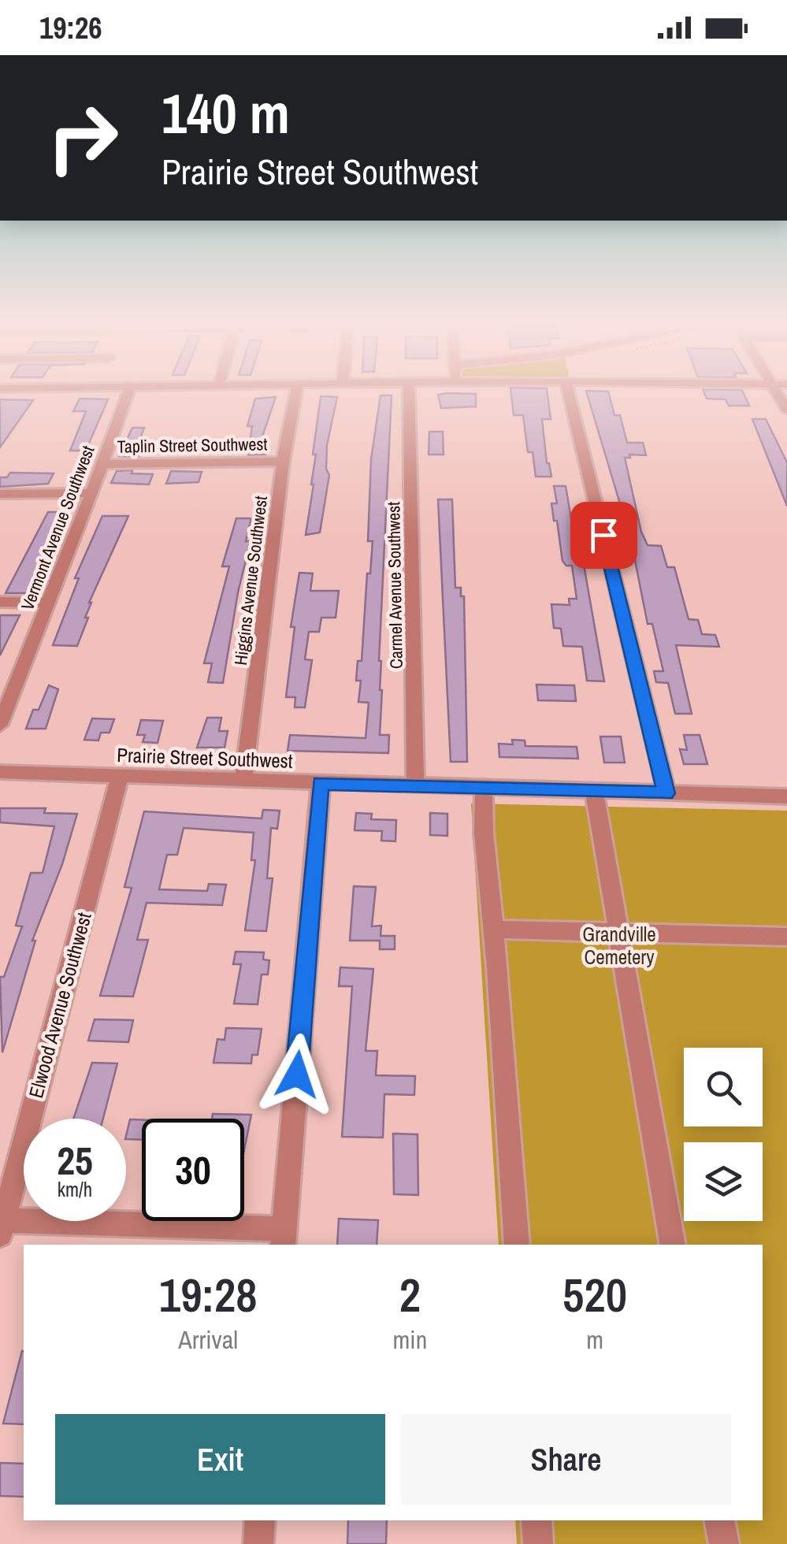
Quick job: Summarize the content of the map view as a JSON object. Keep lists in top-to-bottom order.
{
  "streets": {
    "street": [
      "Taplin Street Southwest",
      "Vermont Avenue Southwest",
      "Higgins Avenue Southwest",
      "Carmel Avenue Southwest",
      "Prairie Street Southwest",
      "Elwood Avenue Southwest"
    ]
  },
  "crossings": [
    ["Taplin Street Southwest", "Vermont Avenue Southwest"],
    ["Taplin Street Southwest", "Higgins Avenue Southwest"],
    ["Higgins Avenue Southwest", "Prairie Street Southwest"],
    ["Carmel Avenue Southwest", "Prairie Street Southwest"],
    ["Prairie Street Southwest", "Elwood Avenue Southwest"]
  ],
  "parks": ["Grandville Cemetery"],
  "page": {
    "status": "19:26",
    "turn": ["140 m", "Prairie Street Southwest"],
    "speed": "25 km/h",
    "limit": "30",
    "eta": [
      "19:28",
      "Arrival",
      "2",
      "min",
      "520",
      "m"
    ],
    "buttons": ["Exit", "Share"]
  }
}
